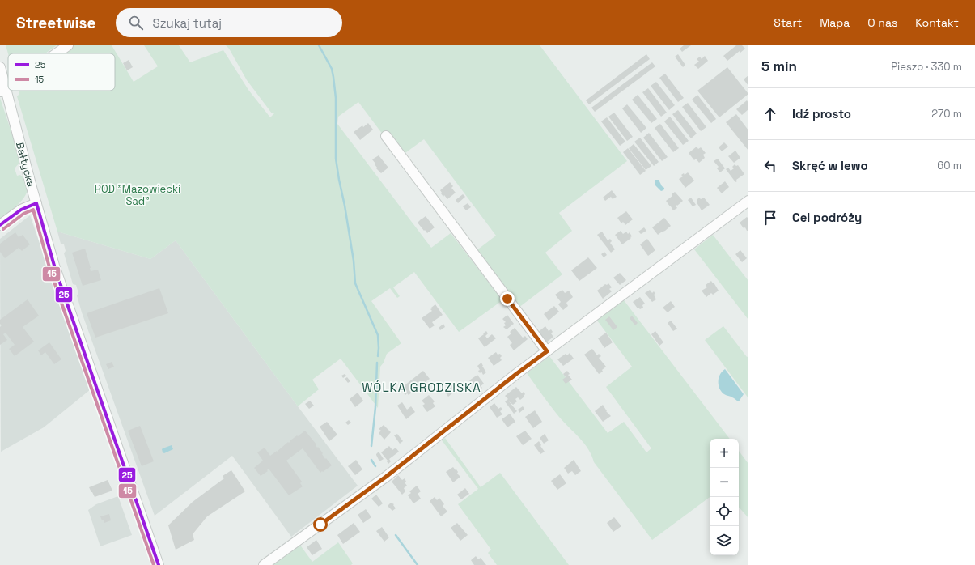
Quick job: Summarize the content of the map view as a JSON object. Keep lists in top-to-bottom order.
{
  "streets": {
    "street": ["Bałtycka"]
  },
  "districts": ["WÓLKA GRODZISKA"],
  "parks": ["ROD \"Mazowiecki Sad\""],
  "lines": ["transit line 25", "transit line 15"],
  "legend": ["25", "15"],
  "page": {
    "header": "Streetwise",
    "search": "Szukaj tutaj",
    "nav": [
      "Start",
      "Mapa",
      "O nas",
      "Kontakt"
    ],
    "heading": ["5 min", "Pieszo · 330 m"],
    "list": [
      ["Idź prosto", "270 m"],
      ["Skręć w lewo", "60 m"],
      "Cel podróży"
    ],
    "map_buttons": ["+", "−"]
  }
}
